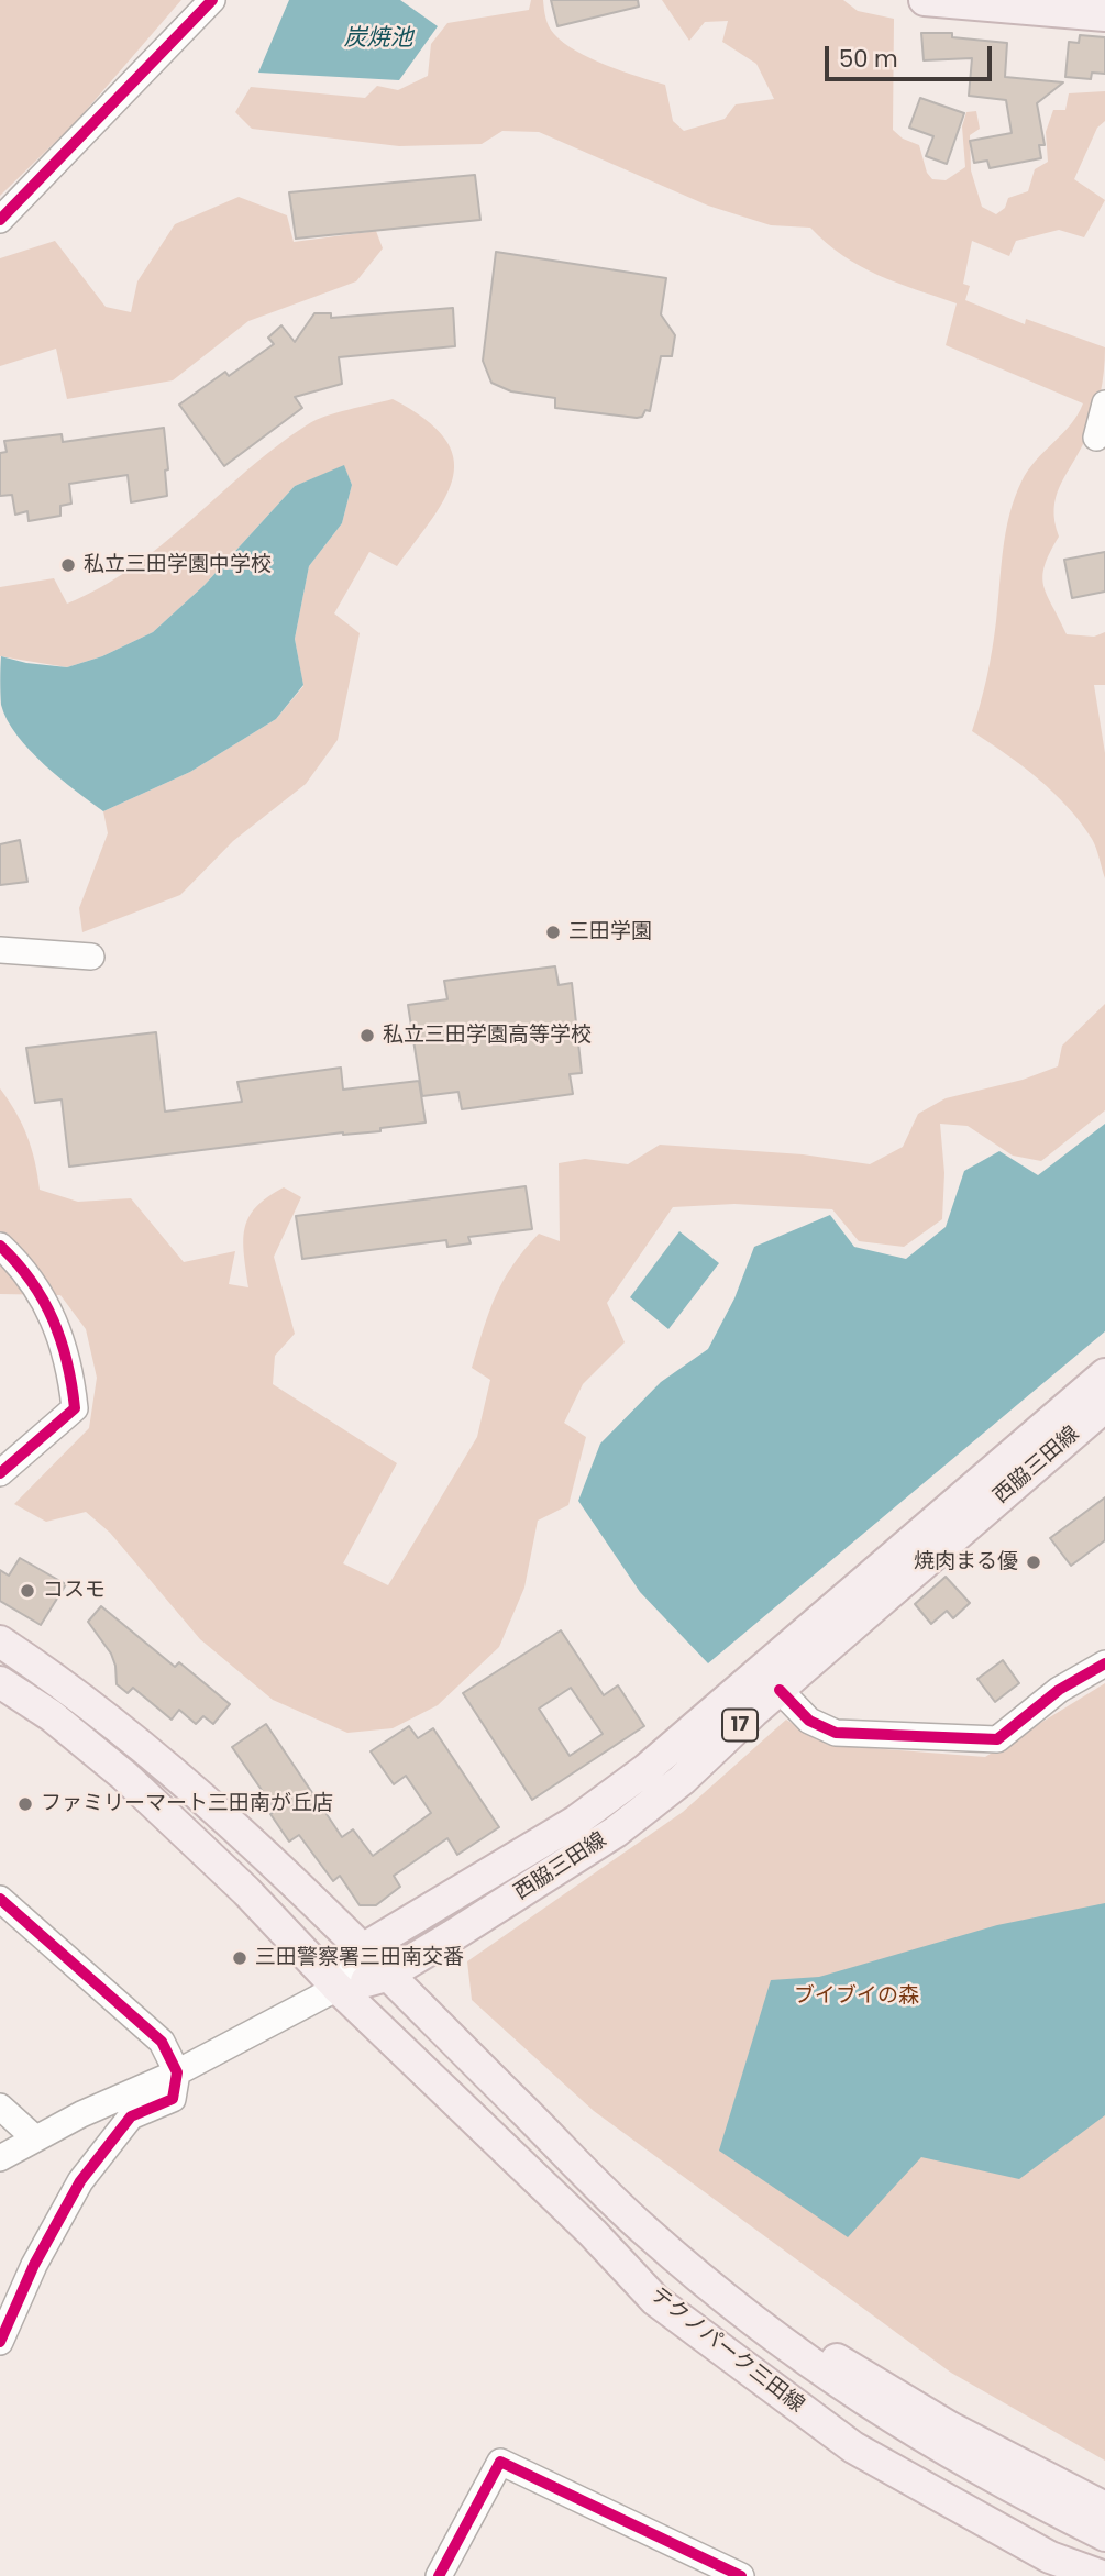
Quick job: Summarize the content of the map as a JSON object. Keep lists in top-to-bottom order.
{
  "streets": {
    "main road": ["西脇三田線", "17", "テクノパーク三田線"]
  },
  "crossings": [
    ["西脇三田線", "テクノパーク三田線"]
  ],
  "water": ["炭焼池"],
  "parks": ["ブイブイの森"],
  "places": [
    "私立三田学園中学校",
    "三田学園",
    "私立三田学園高等学校",
    "焼肉まる優",
    "コスモ",
    "ファミリーマート三田南が丘店",
    "三田警察署三田南交番"
  ],
  "scale_bar": "50 m"
}
